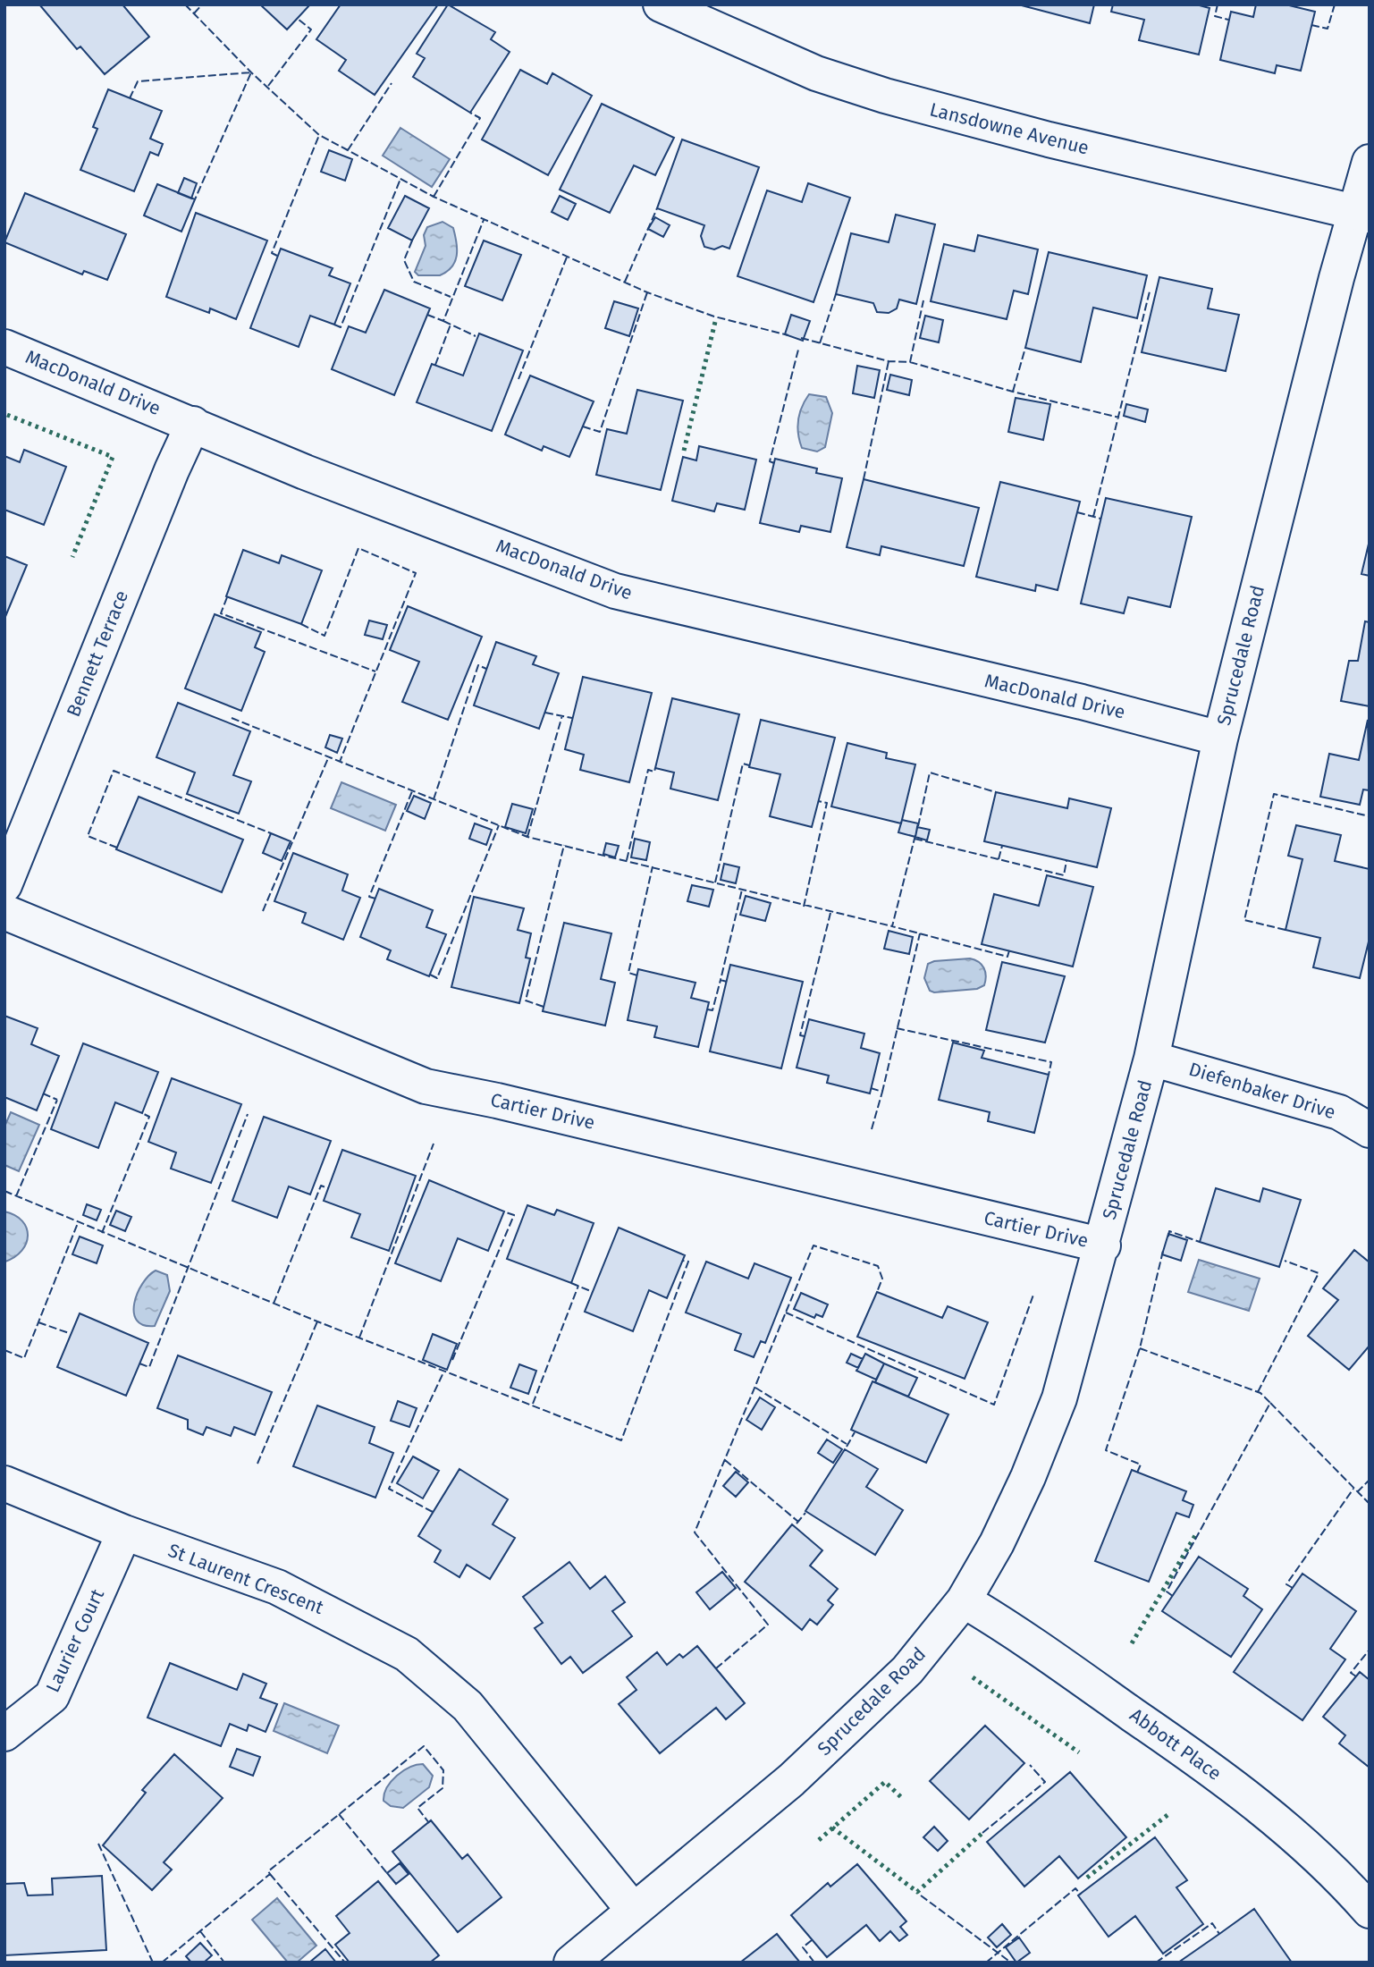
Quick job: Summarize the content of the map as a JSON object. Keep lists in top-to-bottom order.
{
  "streets": {
    "street": [
      "Lansdowne Avenue",
      "MacDonald Drive",
      "Bennett Terrace",
      "Sprucedale Road",
      "Diefenbaker Drive",
      "Cartier Drive",
      "St Laurent Crescent",
      "Laurier Court",
      "Abbott Place"
    ]
  },
  "crossings": [
    ["Lansdowne Avenue", "Sprucedale Road"],
    ["MacDonald Drive", "Bennett Terrace"],
    ["MacDonald Drive", "Sprucedale Road"],
    ["Sprucedale Road", "Diefenbaker Drive"],
    ["Sprucedale Road", "Cartier Drive"],
    ["Sprucedale Road", "St Laurent Crescent"],
    ["Sprucedale Road", "Abbott Place"],
    ["St Laurent Crescent", "Laurier Court"]
  ]
}
